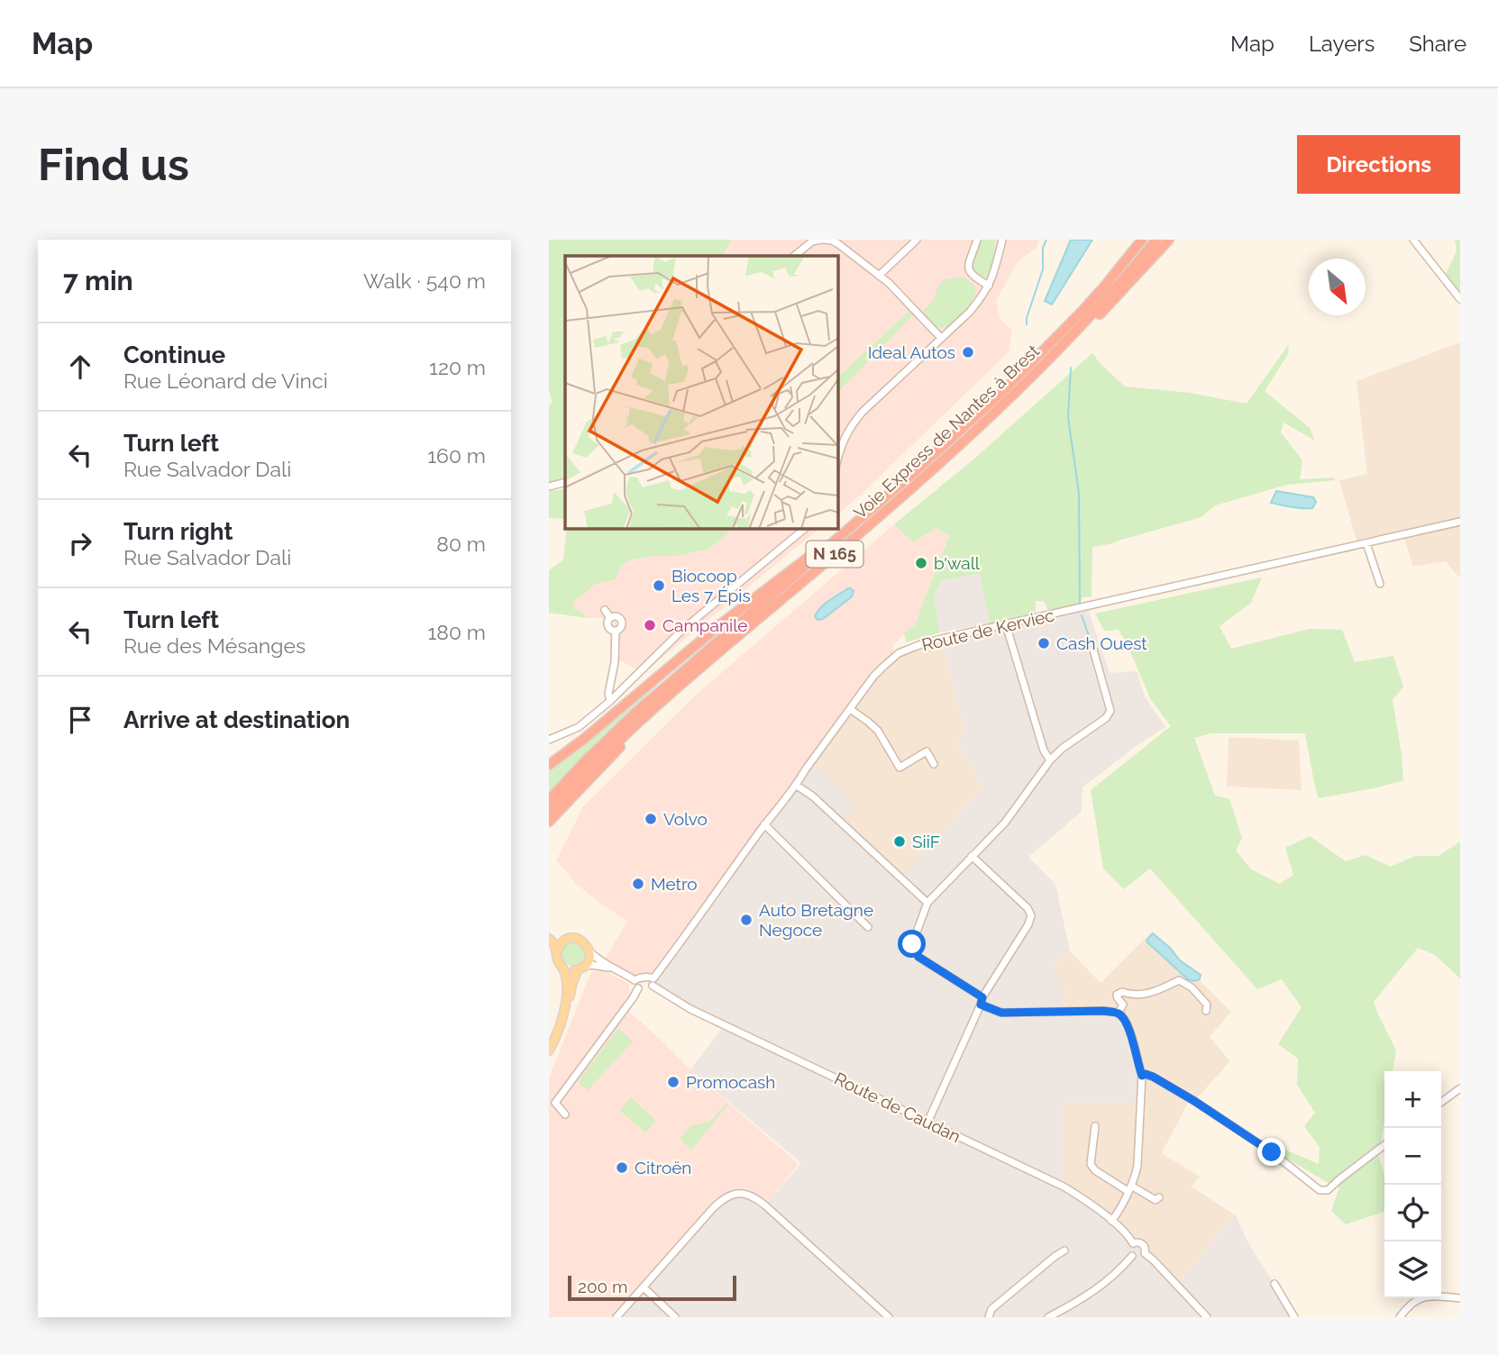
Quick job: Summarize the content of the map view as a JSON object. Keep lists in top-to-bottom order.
{
  "streets": {
    "highway": ["Voie Express de Nantes à Brest", "N 165"],
    "street": ["Route de Kerviec", "Route de Caudan"]
  },
  "crossings": [
    ["Voie Express de Nantes à Brest", "N 165"],
    ["Route de Kerviec", "Route de Caudan"]
  ],
  "places": [
    "Ideal Autos",
    "b'wall",
    "Biocoop Les 7 Épis",
    "Campanile",
    "Cash Ouest",
    "Volvo",
    "SiiF",
    "Metro",
    "Auto Bretagne Negoce",
    "Promocash",
    "Citroën"
  ],
  "scale_bar": "200 m",
  "north": "bottom right",
  "page": {
    "header": "Map",
    "nav": ["Map", "Layers", "Share"],
    "buttons": "Directions",
    "title": "Find us",
    "heading": ["7 min", "Walk · 540 m"],
    "list": [
      ["Continue", "Rue Léonard de Vinci", "120 m"],
      ["Turn left", "Rue Salvador Dali", "160 m"],
      ["Turn right", "Rue Salvador Dali", "80 m"],
      ["Turn left", "Rue des Mésanges", "180 m"],
      "Arrive at destination"
    ],
    "map_buttons": ["+", "−"],
    "scale": "200 m"
  }
}
